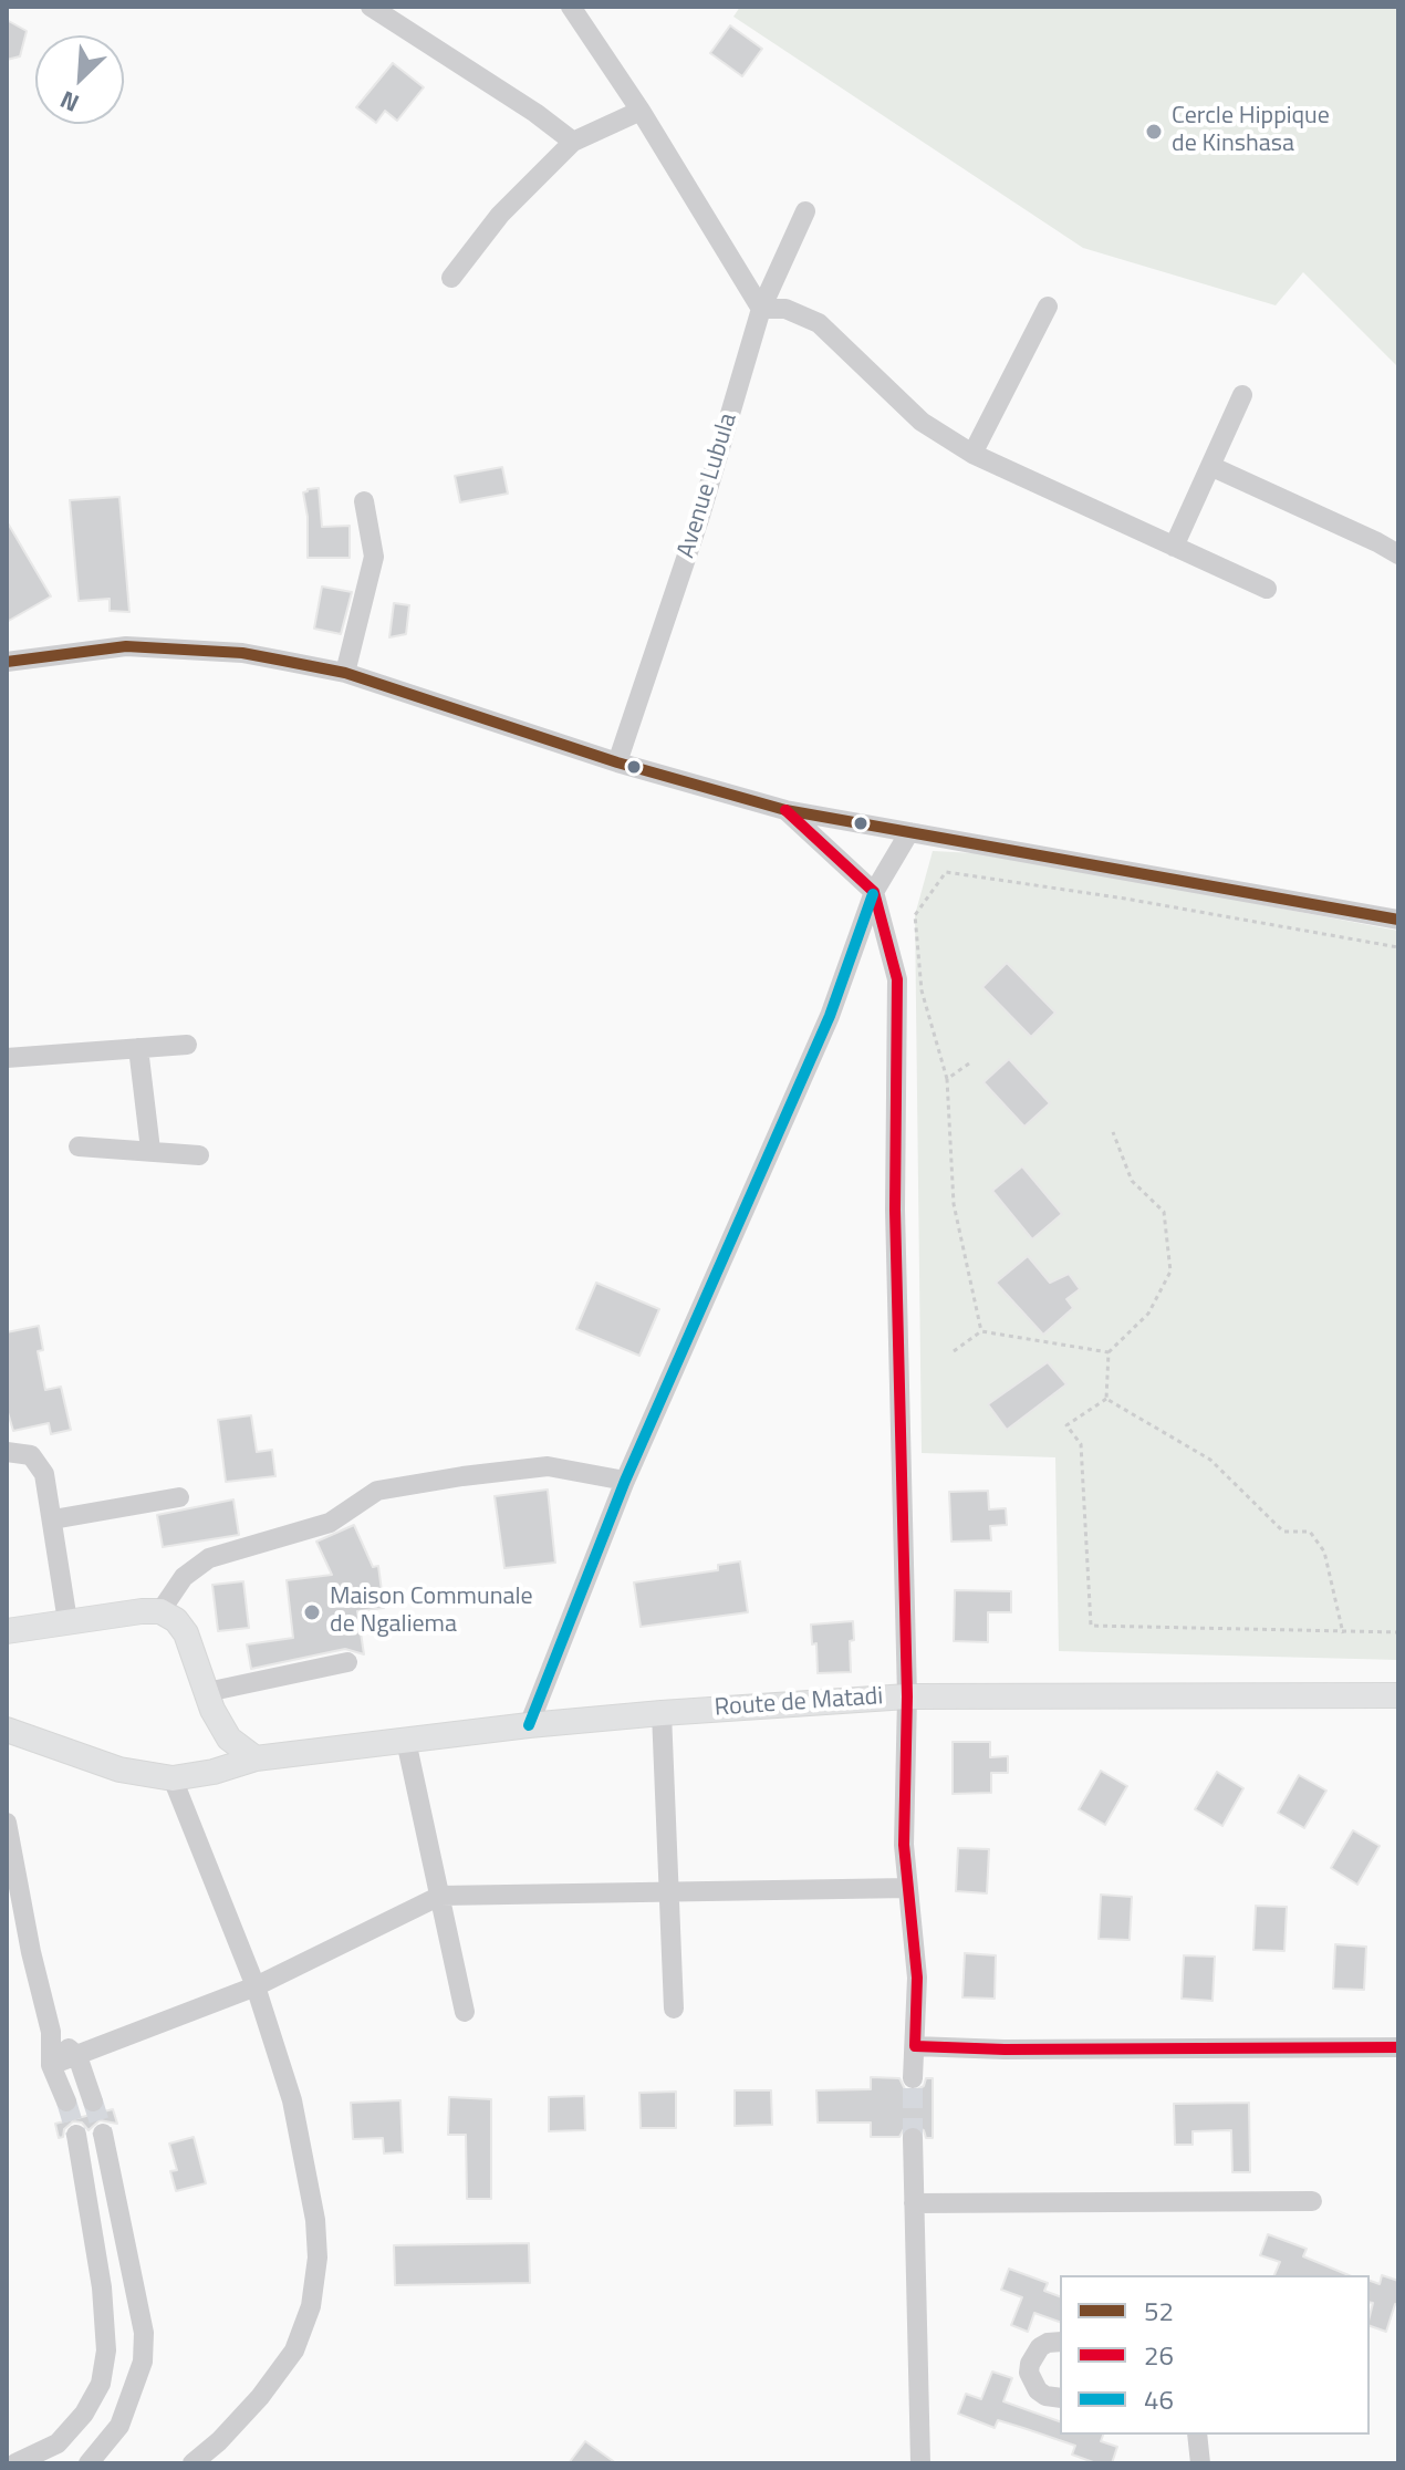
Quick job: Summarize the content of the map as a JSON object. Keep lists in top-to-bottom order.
{
  "streets": {
    "main road": ["Route de Matadi"],
    "street": ["Avenue Lubula"]
  },
  "places": ["Cercle Hippique de Kinshasa", "Maison Communale de Ngaliema"],
  "lines": ["transit line 52", "transit line 26", "transit line 46"],
  "legend": ["52", "26", "46"],
  "north": "bottom left"
}
